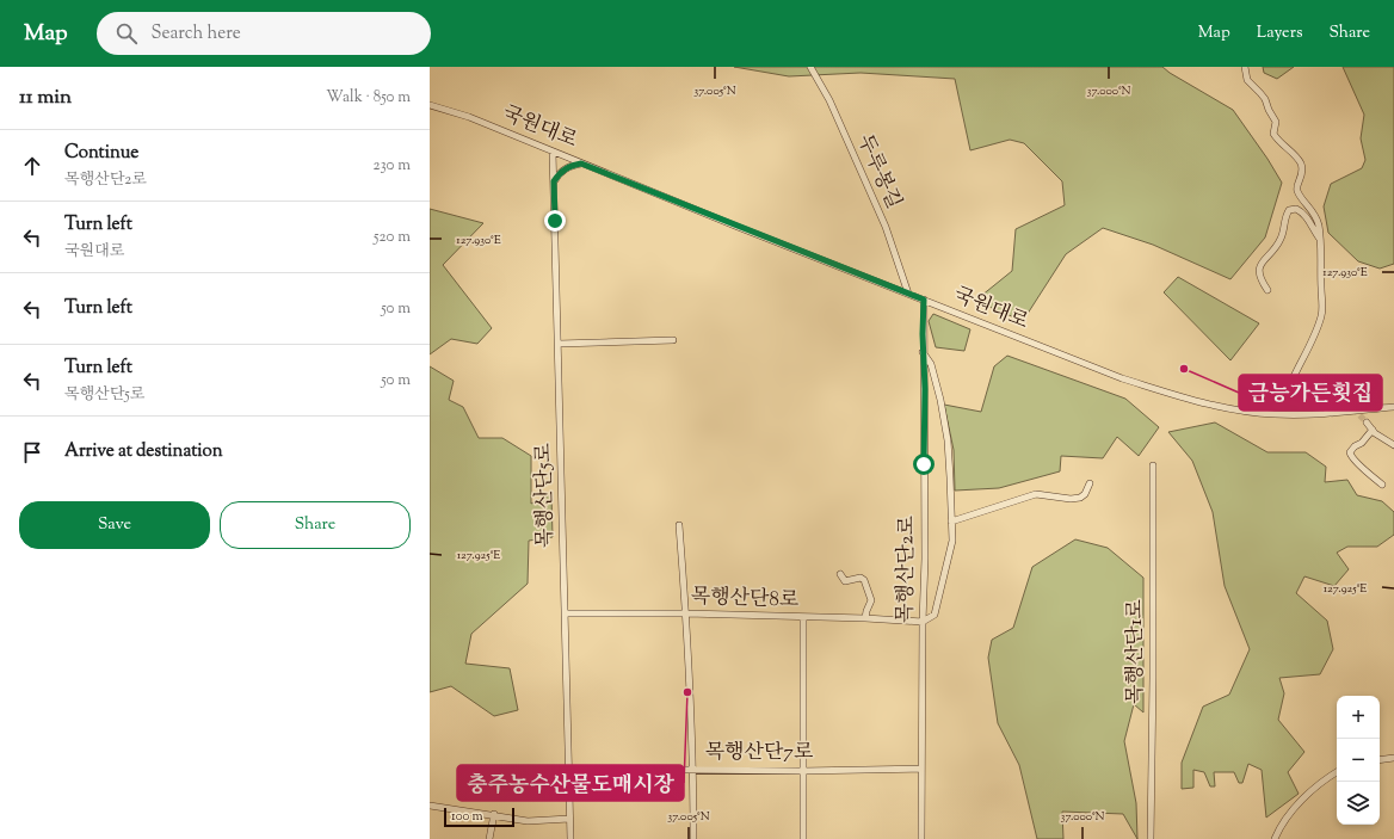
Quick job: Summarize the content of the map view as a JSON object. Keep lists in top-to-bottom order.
{
  "streets": {
    "street": [
      "국원대로",
      "두루봉길",
      "목행산단5로",
      "목행산단2로",
      "목행산단8로",
      "목행산단1로",
      "목행산단7로"
    ]
  },
  "crossings": [
    ["국원대로", "두루봉길"],
    ["국원대로", "목행산단5로"],
    ["국원대로", "목행산단2로"],
    ["목행산단5로", "목행산단8로"],
    ["목행산단5로", "목행산단7로"],
    ["목행산단2로", "목행산단8로"],
    ["목행산단2로", "목행산단7로"]
  ],
  "places": ["금능가든횟집", "충주농수산물도매시장"],
  "scale_bar": "100 m",
  "page": {
    "header": "Map",
    "search": "Search here",
    "nav": ["Map", "Layers", "Share"],
    "heading": ["11 min", "Walk · 850 m"],
    "list": [
      ["Continue", "목행산단2로", "230 m"],
      ["Turn left", "국원대로", "520 m"],
      ["Turn left", "50 m"],
      ["Turn left", "목행산단5로", "50 m"],
      "Arrive at destination"
    ],
    "buttons": ["Save", "Share"],
    "map_buttons": ["+", "−"],
    "scale": "100 m"
  },
  "coordinates": [
    "37.005°N",
    "37.000°N",
    "127.930°E",
    "127.925°E"
  ]
}
